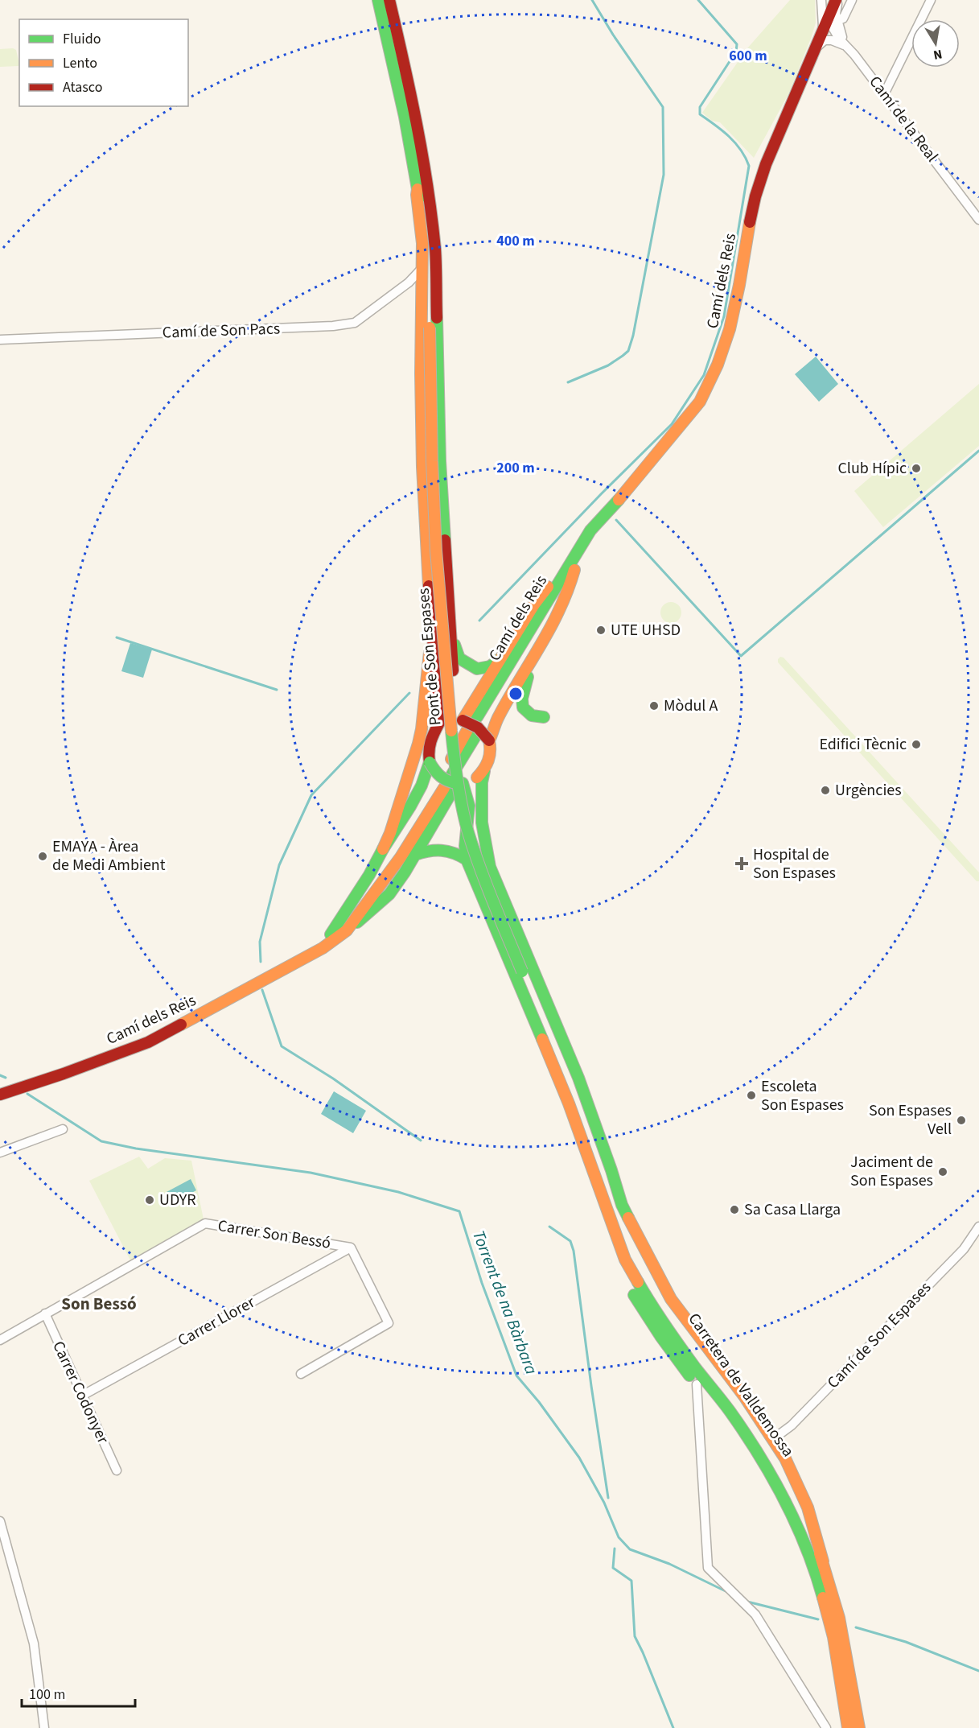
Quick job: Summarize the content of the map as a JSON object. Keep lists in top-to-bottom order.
{
  "streets": {
    "main road": ["Camí dels Reis", "Pont de Son Espases", "Carretera de Valldemossa"],
    "street": [
      "Camí de la Real",
      "Camí de Son Pacs",
      "Carrer Son Bessó",
      "Carrer Llorer",
      "Camí de Son Espases",
      "Carrer Codonyer"
    ]
  },
  "crossings": [
    ["Camí de la Real", "Camí dels Reis"],
    ["Carrer Son Bessó", "Carrer Llorer"],
    ["Carrer Son Bessó", "Carrer Codonyer"],
    ["Carrer Llorer", "Carrer Codonyer"]
  ],
  "districts": ["Son Bessó"],
  "water": ["Torrent de na Bàrbara"],
  "places": {
    "other": [
      "Club Hípic",
      "UTE UHSD",
      "Mòdul A",
      "Edifici Tècnic",
      "Urgències",
      "EMAYA - Àrea de Medi Ambient",
      "Escoleta Son Espases",
      "Son Espases Vell",
      "Jaciment de Son Espases",
      "UDYR",
      "Sa Casa Llarga"
    ],
    "health": ["Hospital de Son Espases"]
  },
  "legend": ["Fluido", "Lento", "Atasco"],
  "scale_bar": "100 m",
  "north": "bottom",
  "rings": ["600 m", "400 m", "200 m"]
}
